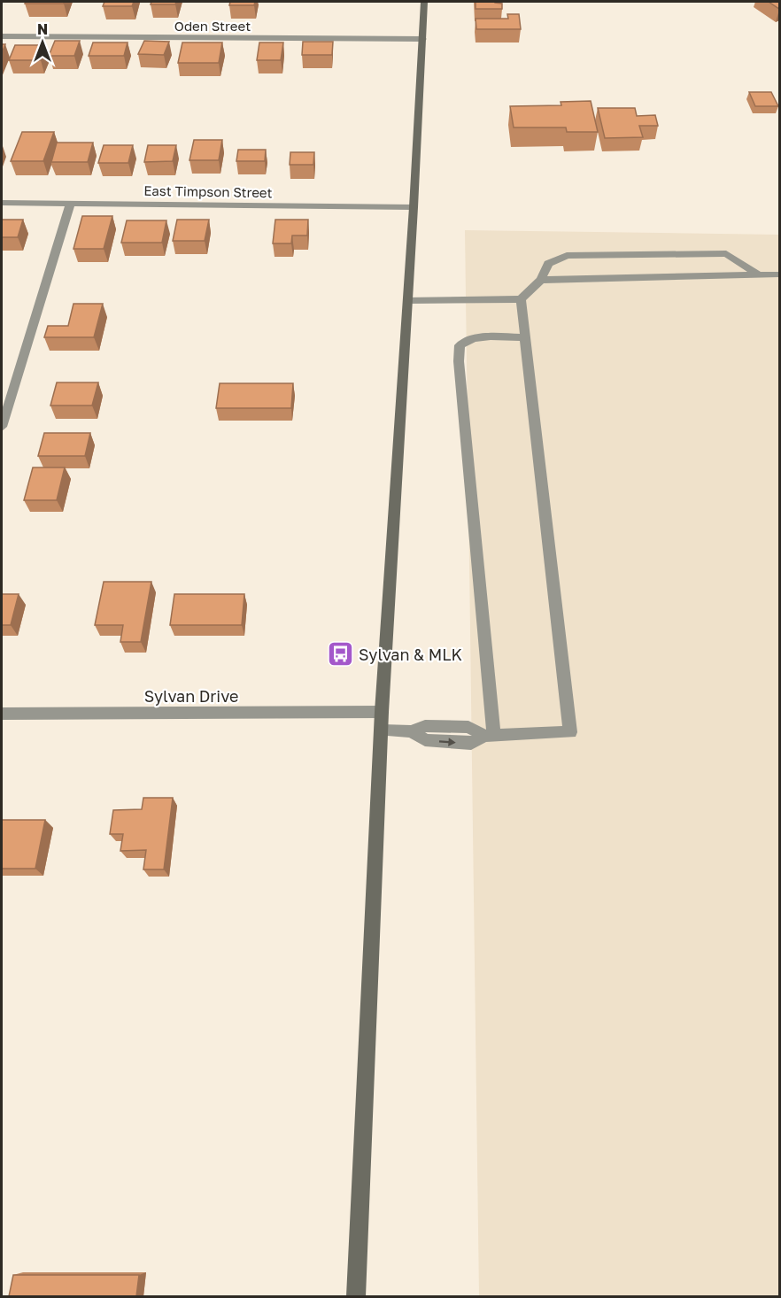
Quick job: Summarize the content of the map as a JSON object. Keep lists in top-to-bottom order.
{
  "streets": {
    "street": ["Oden Street", "East Timpson Street", "Sylvan Drive"]
  },
  "places": {
    "bus stop": ["Sylvan & MLK"]
  },
  "north": "top"
}
